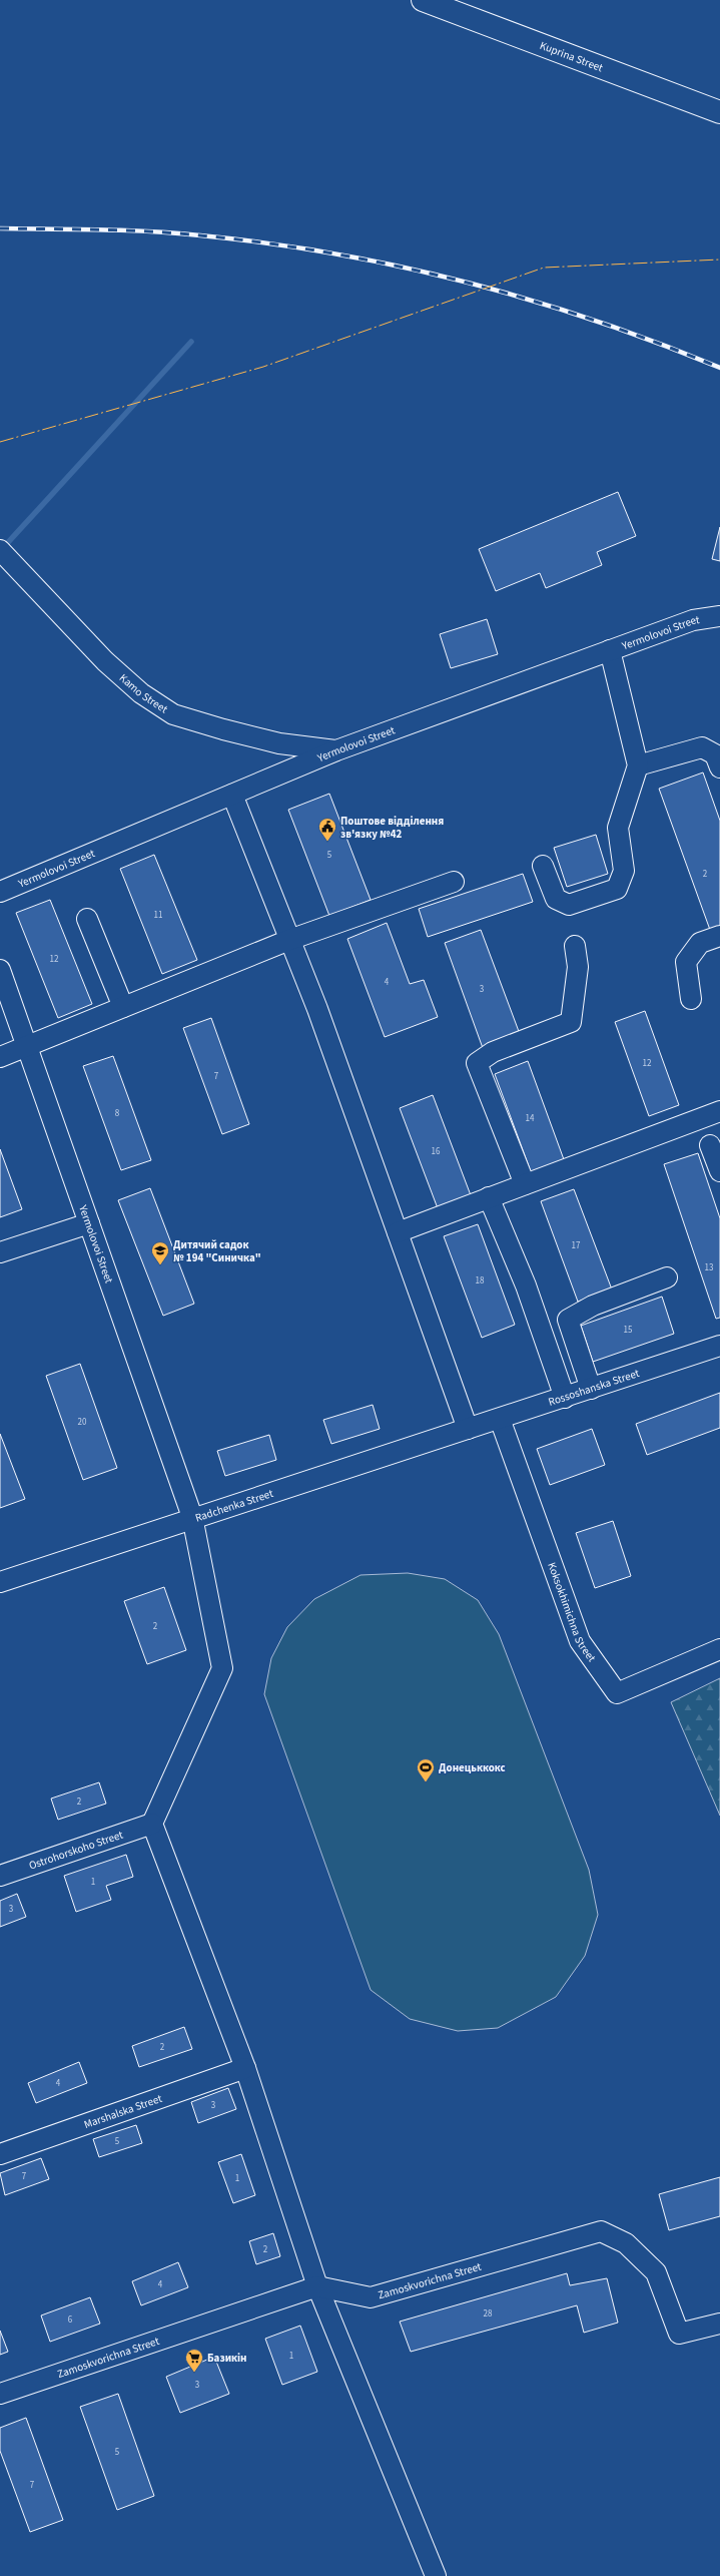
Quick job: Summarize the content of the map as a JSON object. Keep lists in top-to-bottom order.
{
  "streets": {
    "main road": ["Kuprina Street"],
    "street": [
      "Yermolovoi Street",
      "Kamo Street",
      "Rossoshanska Street",
      "Radchenka Street",
      "Koksokhimichna Street",
      "Ostrohorskoho Street",
      "Marshalska Street",
      "Zamoskvorichna Street"
    ]
  },
  "crossings": [
    ["Yermolovoi Street", "Kamo Street"],
    ["Yermolovoi Street", "Radchenka Street"],
    ["Yermolovoi Street", "Ostrohorskoho Street"],
    ["Rossoshanska Street", "Radchenka Street"],
    ["Rossoshanska Street", "Koksokhimichna Street"]
  ],
  "places": {
    "public building": ["Поштове відділення зв'язку №42"],
    "school or university": ["Дитячий садок № 194 \"Синичка\""],
    "sports": ["Донецьккокс"],
    "supermarket": ["Базикін"]
  },
  "house_numbers": [
    "5",
    "2",
    "11",
    "12",
    "4",
    "3",
    "12",
    "7",
    "8",
    "14",
    "16",
    "17",
    "13",
    "18",
    "15",
    "20",
    "2",
    "2",
    "1",
    "3",
    "2",
    "4",
    "3",
    "5",
    "7",
    "1",
    "2",
    "4",
    "28",
    "6",
    "1",
    "3",
    "5",
    "7"
  ]
}
